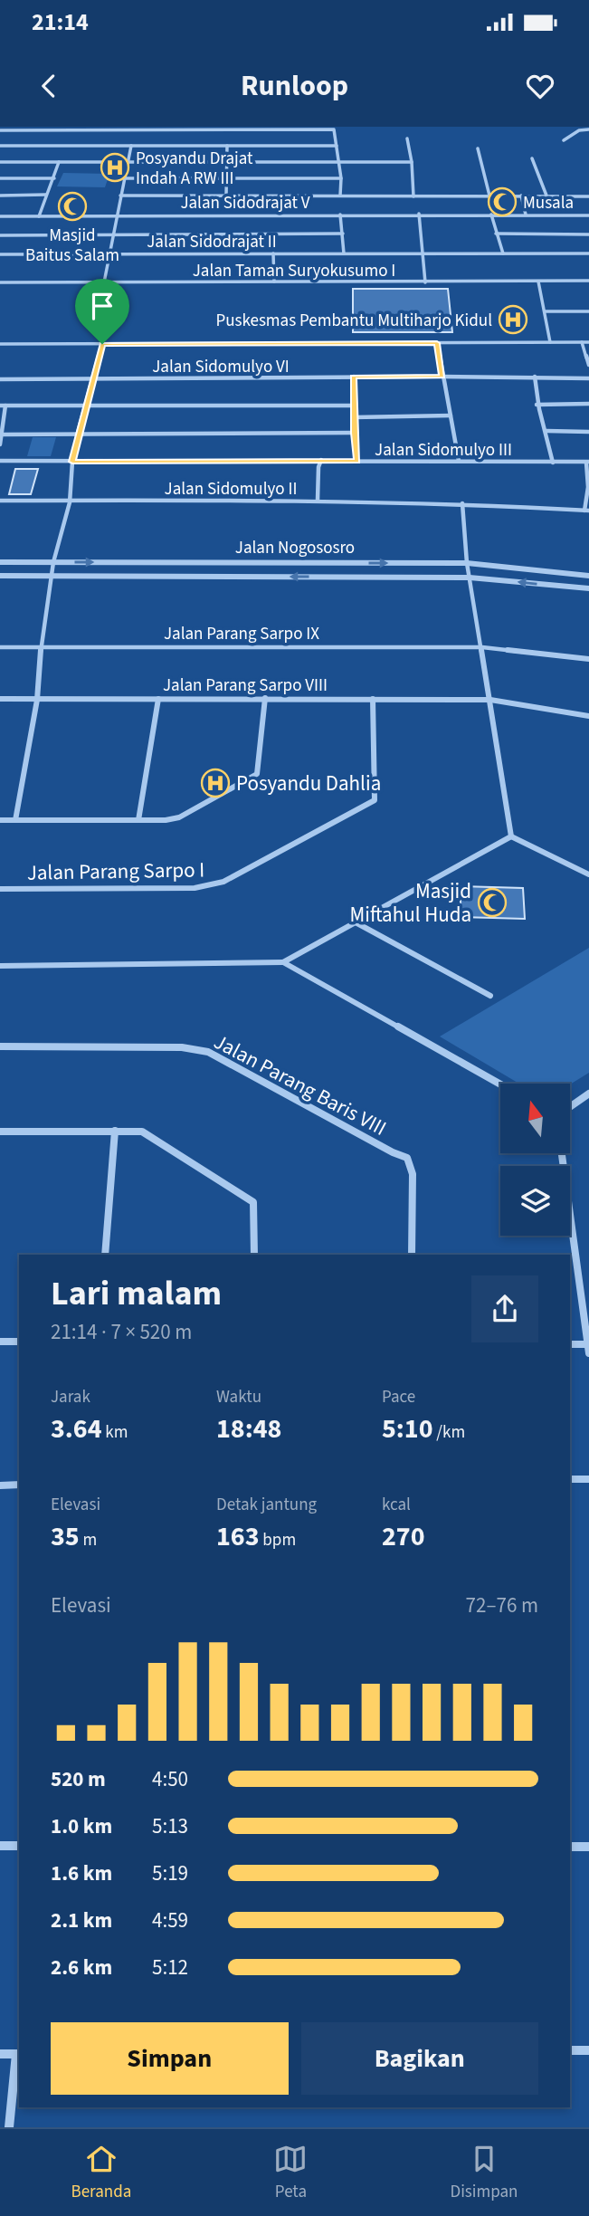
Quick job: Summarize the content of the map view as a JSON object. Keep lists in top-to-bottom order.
{
  "streets": {
    "street": [
      "Jalan Sidodrajat V",
      "Jalan Sidodrajat II",
      "Jalan Taman Suryokusumo I",
      "Jalan Sidomulyo VI",
      "Jalan Sidomulyo III",
      "Jalan Sidomulyo II",
      "Jalan Nogososro",
      "Jalan Parang Sarpo IX",
      "Jalan Parang Sarpo VIII",
      "Jalan Parang Sarpo I",
      "Jalan Parang Baris VIII"
    ]
  },
  "crossings": [
    ["Jalan Parang Sarpo VIII", "Jalan Parang Sarpo I"]
  ],
  "places": {
    "hospital": ["Posyandu Drajat Indah A RW III", "Puskesmas Pembantu Multiharjo Kidul", "Posyandu Dahlia"],
    "mosque": ["Musala", "Masjid Baitus Salam", "Masjid Miftahul Huda"]
  },
  "north": "top",
  "page": {
    "status": "21:14",
    "header": "Runloop",
    "heading": ["Lari malam", "21:14 · 7 × 520 m"],
    "stats": [
      ["Jarak", "3.64 km"],
      ["Waktu", "18:48"],
      ["Pace", "5:10 /km"],
      ["Elevasi", "35 m"],
      ["Detak jantung", "163 bpm"],
      ["kcal", "270"]
    ],
    "chart": ["Elevasi", "72–76 m"],
    "list": [
      {
        "name": "520 m",
        "note": "4:50"
      },
      {
        "name": "1.0 km",
        "note": "5:13"
      },
      {
        "name": "1.6 km",
        "note": "5:19"
      },
      {
        "name": "2.1 km",
        "note": "4:59"
      },
      {
        "name": "2.6 km",
        "note": "5:12"
      }
    ],
    "buttons": ["Simpan", "Bagikan"],
    "tabs": ["Beranda", "Peta", "Disimpan"]
  }
}
